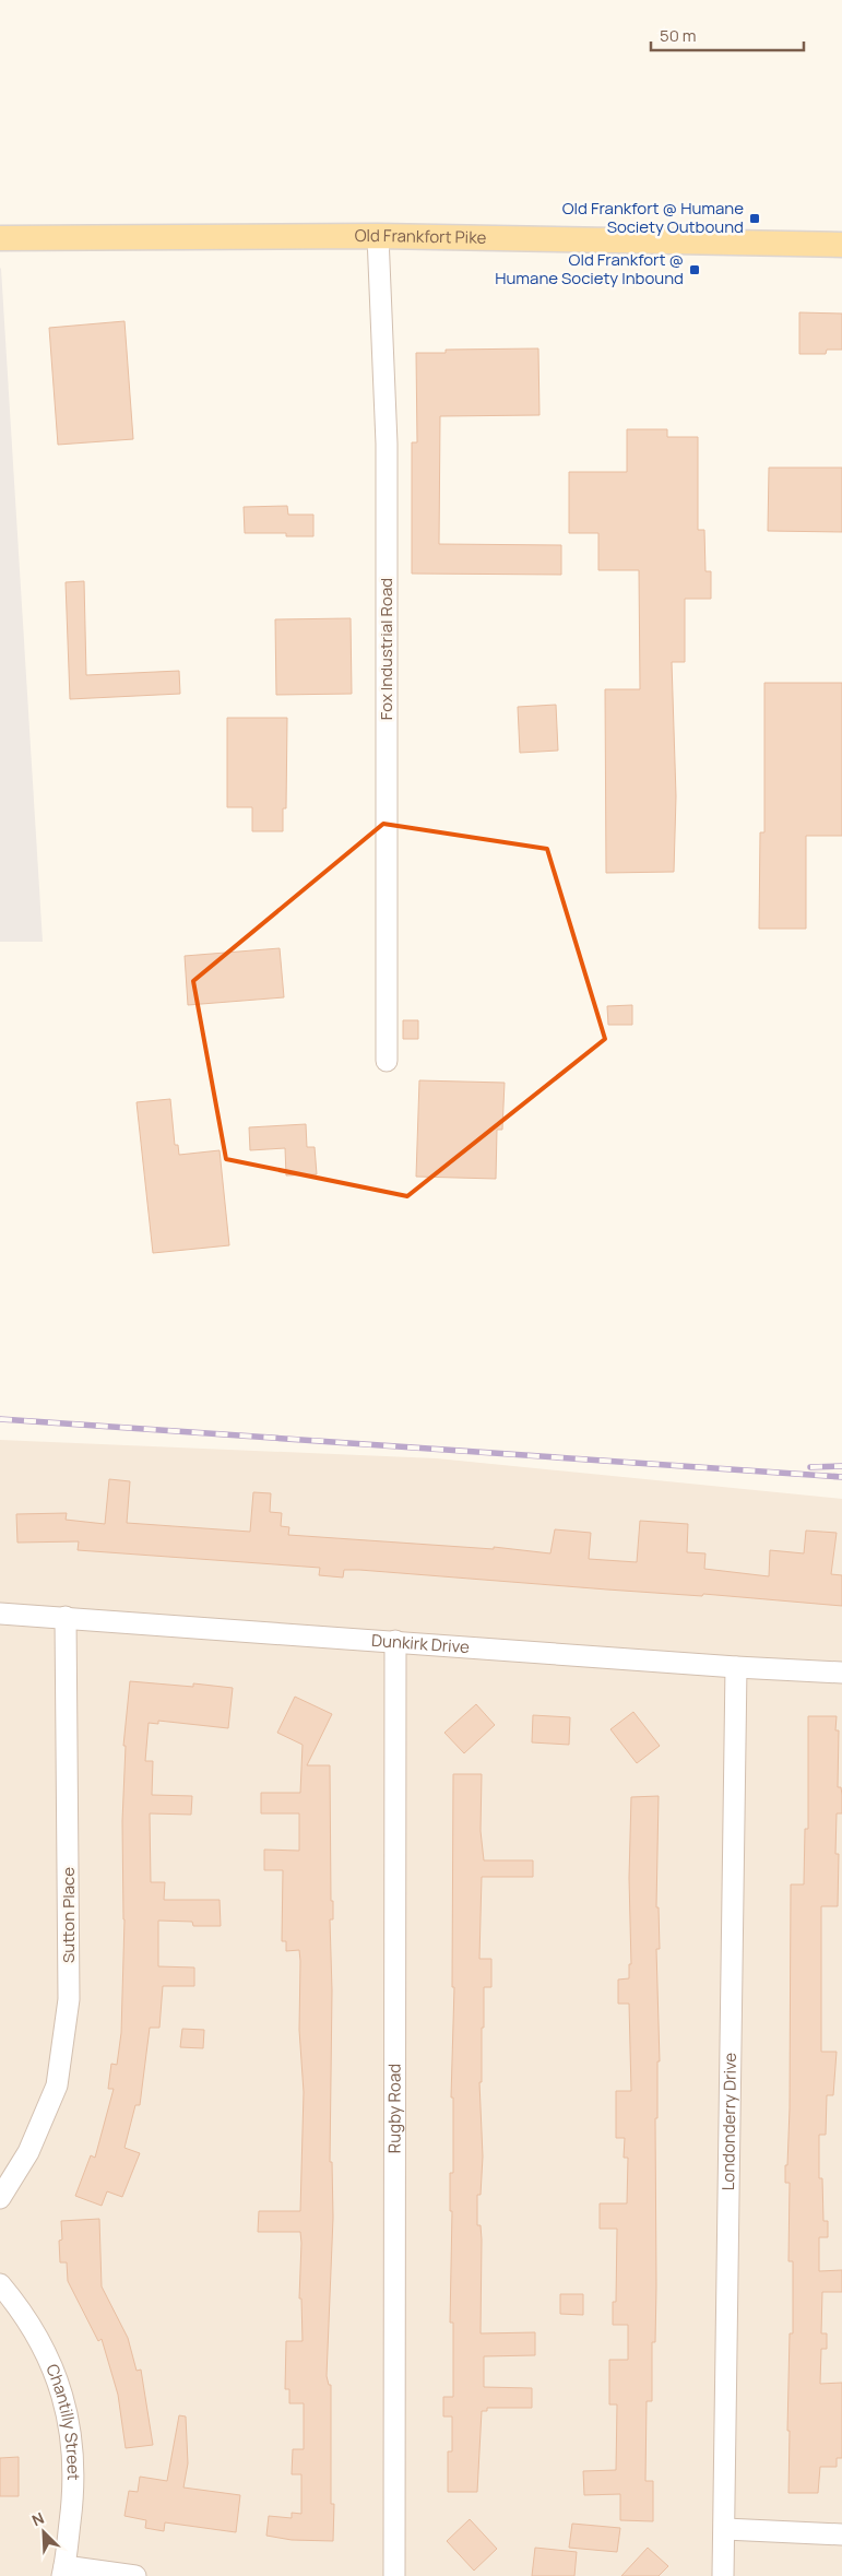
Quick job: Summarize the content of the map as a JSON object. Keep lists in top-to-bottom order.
{
  "streets": {
    "main road": ["Old Frankfort Pike"],
    "street": [
      "Fox Industrial Road",
      "Dunkirk Drive",
      "Sutton Place",
      "Rugby Road",
      "Londonderry Drive",
      "Chantilly Street"
    ]
  },
  "crossings": [
    ["Old Frankfort Pike", "Fox Industrial Road"],
    ["Dunkirk Drive", "Sutton Place"],
    ["Dunkirk Drive", "Rugby Road"],
    ["Dunkirk Drive", "Londonderry Drive"]
  ],
  "places": {
    "transit": ["Old Frankfort @ Humane Society Outbound", "Old Frankfort @ Humane Society Inbound"]
  },
  "scale_bar": "50 m",
  "north": "top left"
}
